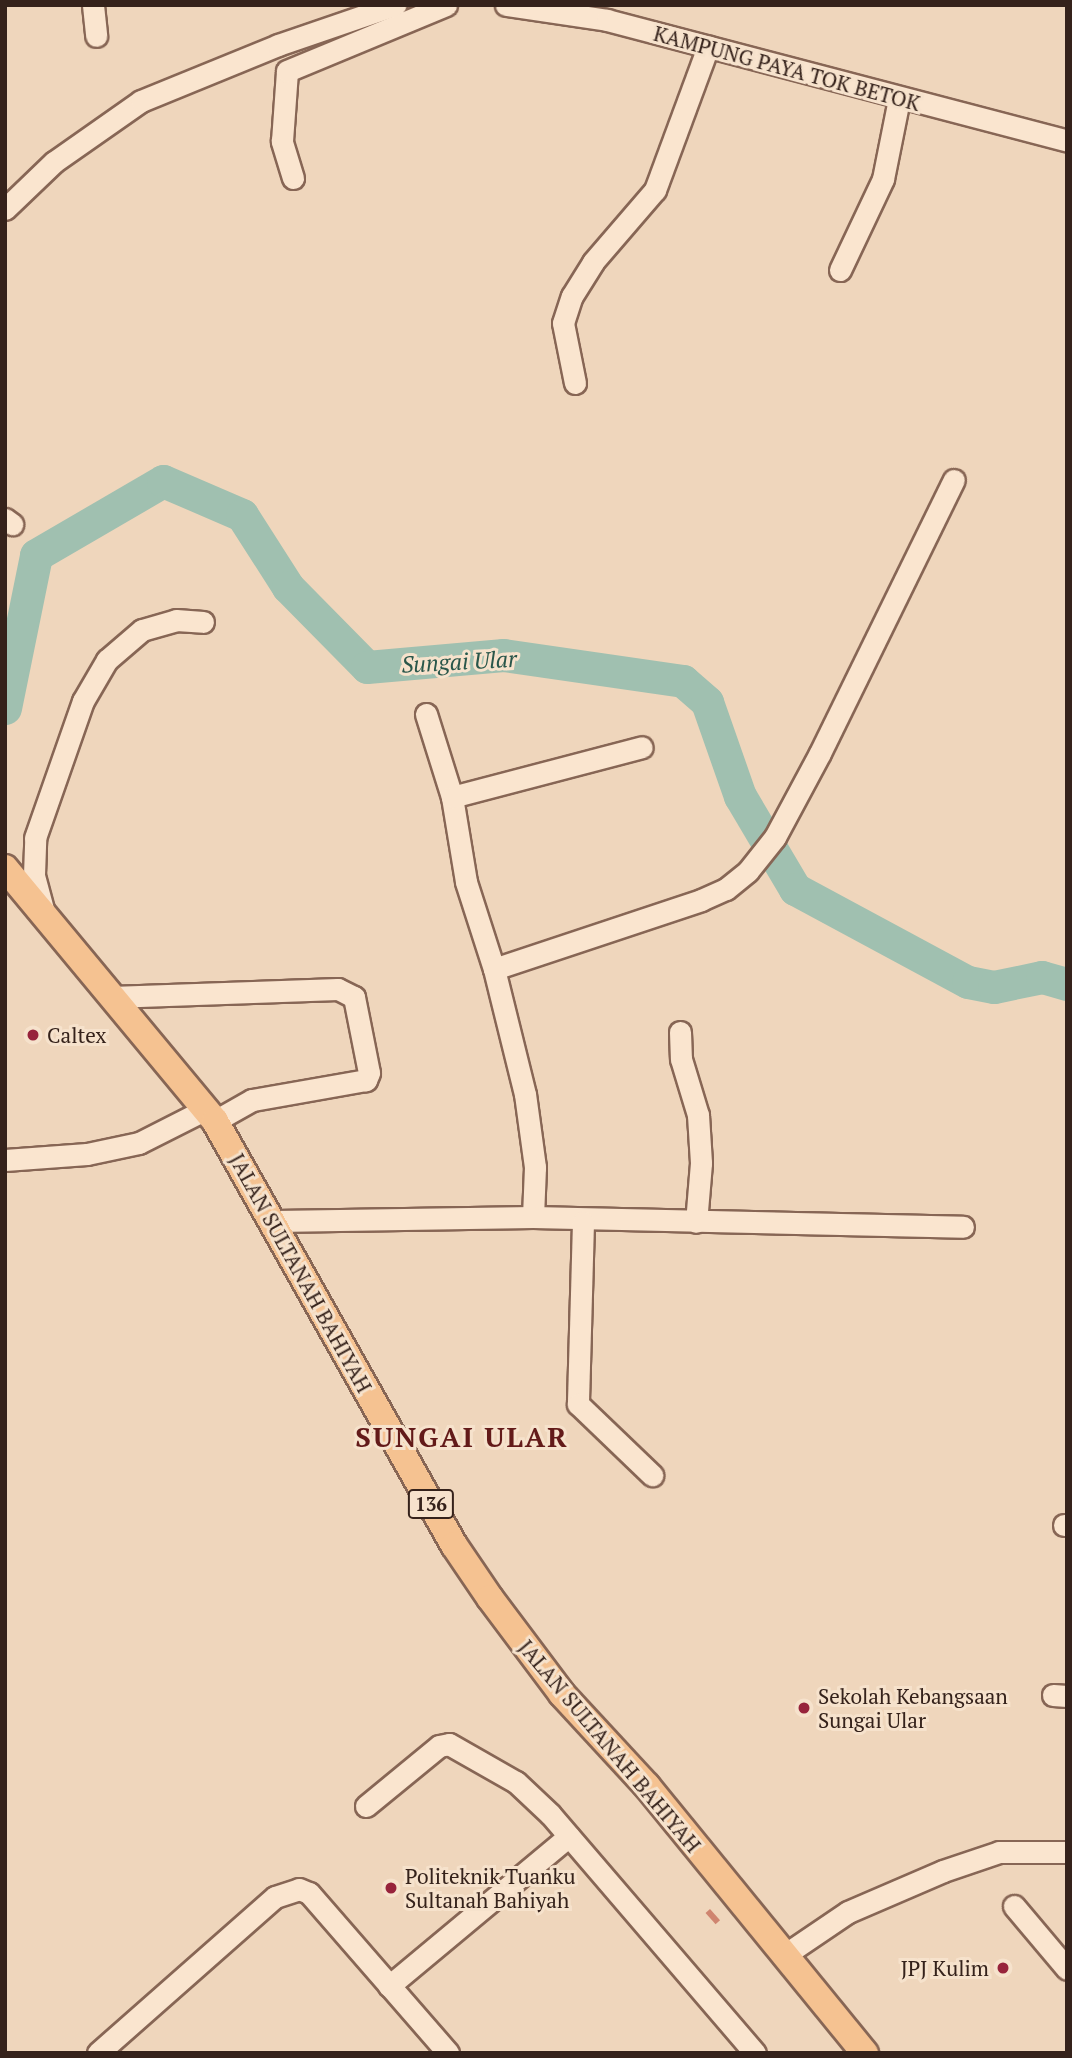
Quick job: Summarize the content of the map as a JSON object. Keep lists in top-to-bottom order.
{
  "streets": {
    "main road": ["JALAN SULTANAH BAHIYAH", "136"],
    "street": ["KAMPUNG PAYA TOK BETOK"]
  },
  "districts": ["SUNGAI ULAR"],
  "water": ["Sungai Ular"],
  "places": [
    "Caltex",
    "Sekolah Kebangsaan Sungai Ular",
    "Politeknik Tuanku Sultanah Bahiyah",
    "JPJ Kulim"
  ]
}
